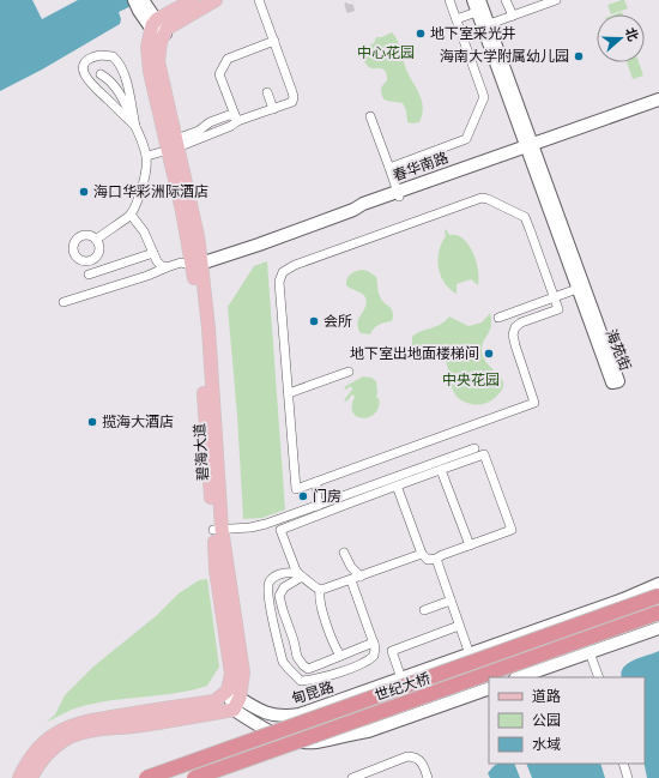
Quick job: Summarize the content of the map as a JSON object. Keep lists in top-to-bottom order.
{
  "streets": {
    "highway": ["世纪大桥"],
    "main road": ["碧海大道"],
    "street": ["春华南路", "海苑街", "甸昆路"]
  },
  "crossings": [
    ["春华南路", "海苑街"],
    ["春华南路", "碧海大道"],
    ["碧海大道", "甸昆路"]
  ],
  "parks": ["中心花园", "中央花园"],
  "places": [
    "地下室采光井",
    "海南大学附属幼儿园",
    "海口华彩洲际酒店",
    "会所",
    "地下室出地面楼梯间",
    "揽海大酒店",
    "门房"
  ],
  "legend": ["道路", "公园", "水域"],
  "north": "right"
}
